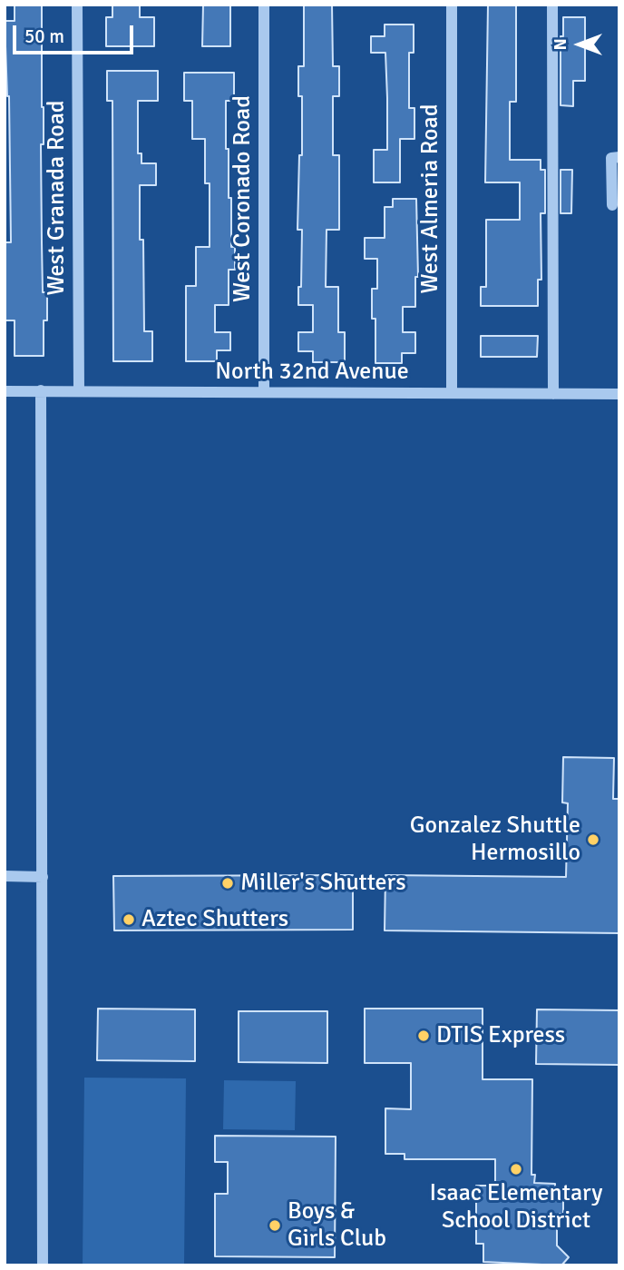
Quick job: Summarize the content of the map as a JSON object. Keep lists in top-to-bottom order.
{
  "streets": {
    "street": [
      "West Granada Road",
      "West Coronado Road",
      "West Almeria Road",
      "North 32nd Avenue"
    ]
  },
  "crossings": [
    ["West Granada Road", "North 32nd Avenue"],
    ["West Coronado Road", "North 32nd Avenue"],
    ["West Almeria Road", "North 32nd Avenue"]
  ],
  "places": [
    "Gonzalez Shuttle Hermosillo",
    "Miller's Shutters",
    "Aztec Shutters",
    "DTIS Express",
    "Isaac Elementary School District",
    "Boys & Girls Club"
  ],
  "scale_bar": "50 m",
  "north": "left"
}
